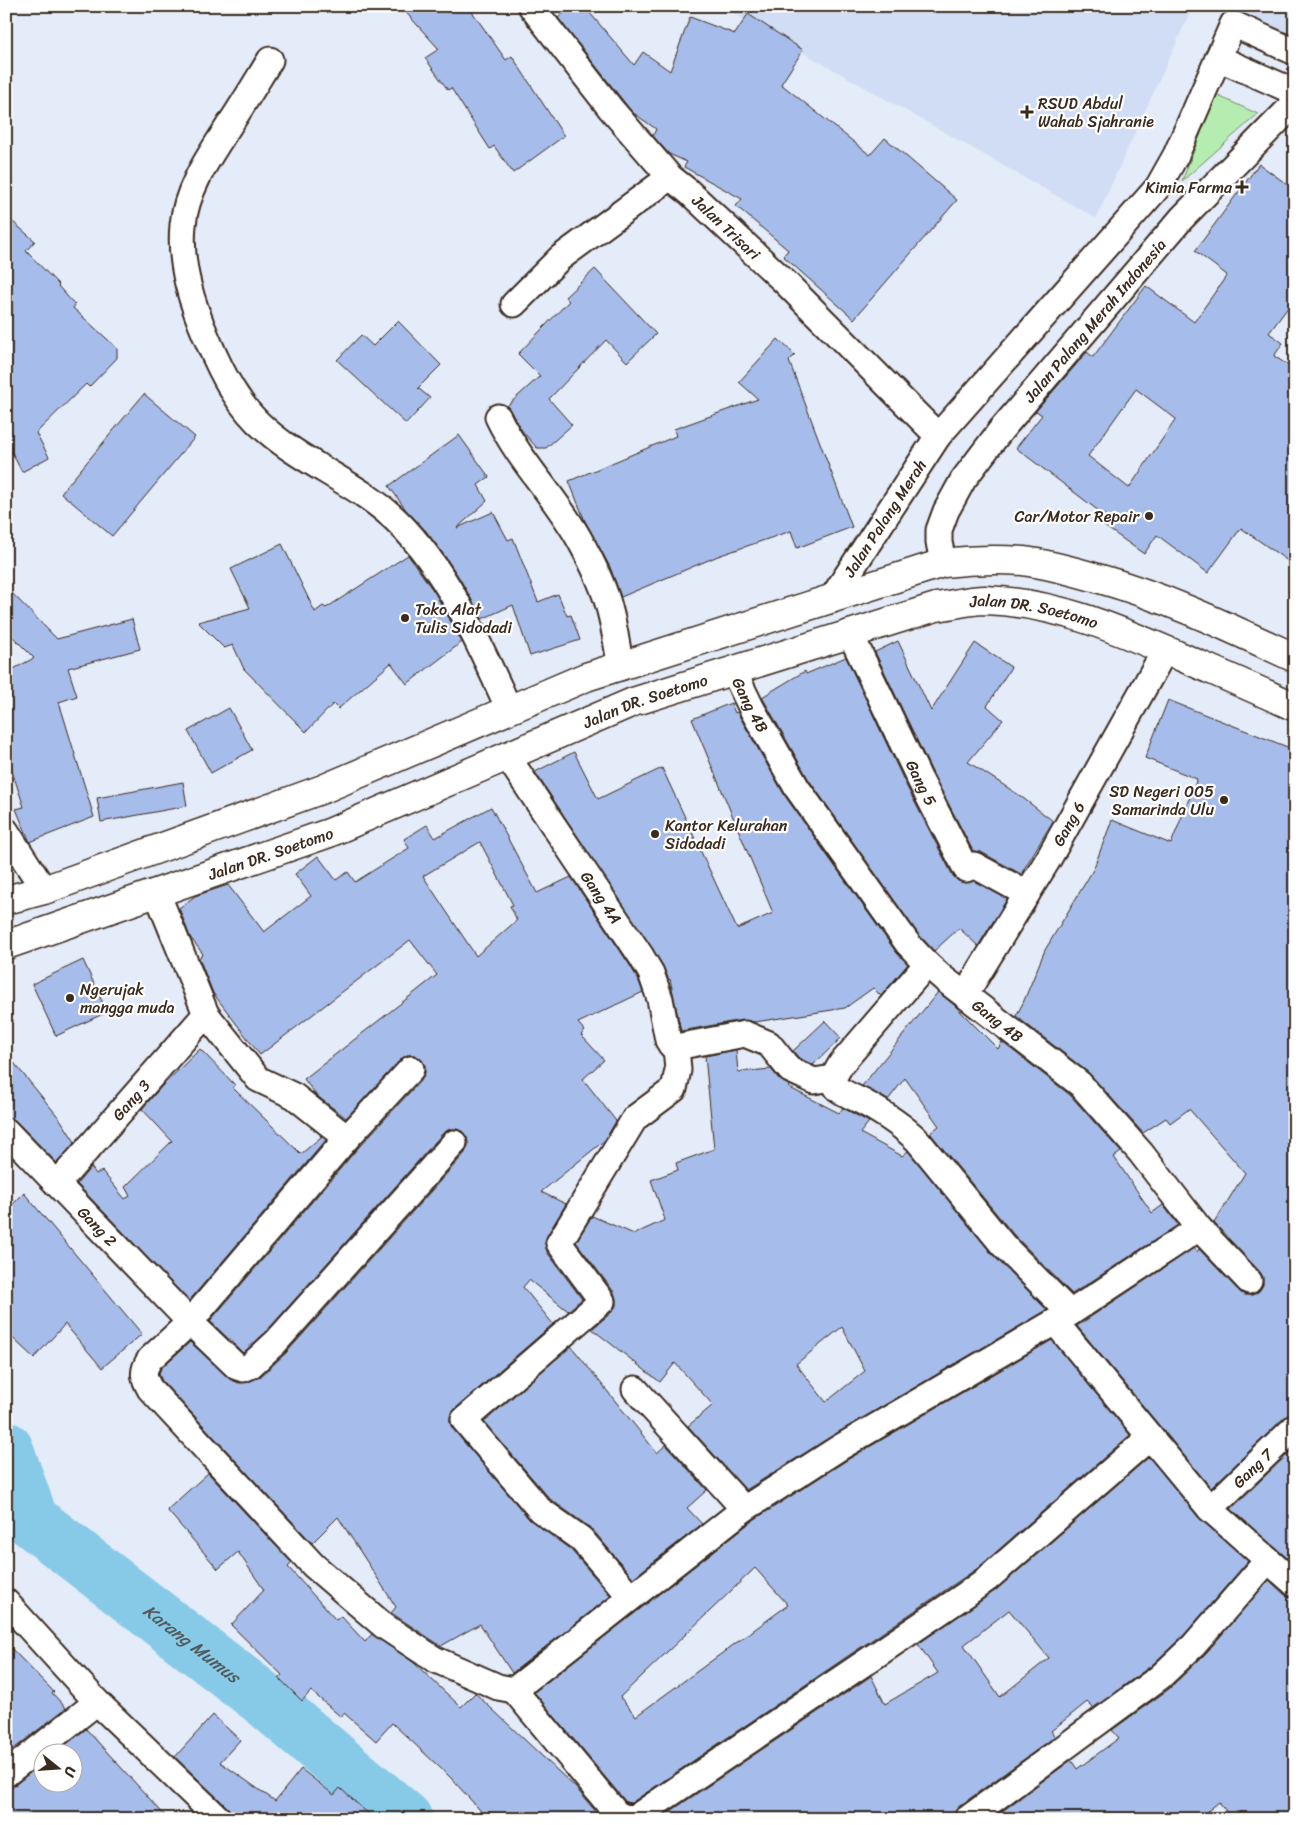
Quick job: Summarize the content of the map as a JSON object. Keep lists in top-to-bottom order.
{
  "streets": {
    "street": [
      "Jalan Trisari",
      "Jalan Palang Merah Indonesia",
      "Jalan Palang Merah",
      "Jalan DR. Soetomo",
      "Gang 4B",
      "Gang 5",
      "Gang 6",
      "Gang 4A",
      "Gang 3",
      "Gang 2",
      "Gang 7"
    ]
  },
  "crossings": [
    ["Jalan Trisari", "Jalan Palang Merah"],
    ["Jalan DR. Soetomo", "Gang 4B"],
    ["Jalan DR. Soetomo", "Gang 5"],
    ["Jalan DR. Soetomo", "Gang 6"],
    ["Jalan DR. Soetomo", "Gang 4A"],
    ["Gang 4B", "Gang 6"],
    ["Gang 5", "Gang 6"],
    ["Gang 3", "Gang 2"]
  ],
  "water": ["Karang Mumus"],
  "places": {
    "health": ["RSUD Abdul Wahab Sjahranie", "Kimia Farma"],
    "other": [
      "Car/Motor Repair",
      "Toko Alat Tulis Sidodadi",
      "SD Negeri 005 Samarinda Ulu",
      "Kantor Kelurahan Sidodadi",
      "Ngerujak mangga muda"
    ]
  },
  "north": "right"
}
